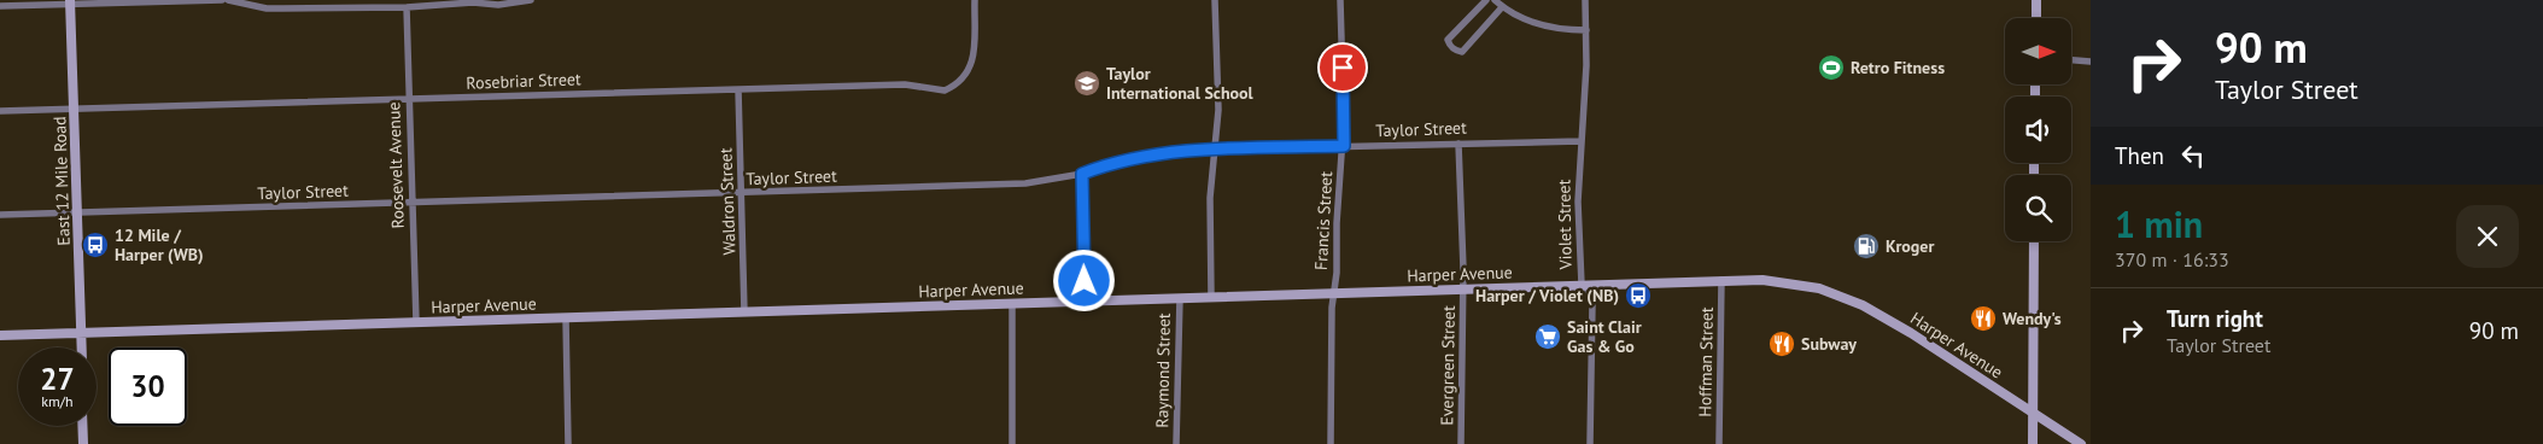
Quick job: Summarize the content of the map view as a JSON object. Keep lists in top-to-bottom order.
{
  "streets": {
    "main road": ["East 12 Mile Road", "Harper Avenue"],
    "street": [
      "Rosebriar Street",
      "Taylor Street",
      "Roosevelt Avenue",
      "Waldron Street",
      "Francis Street",
      "Violet Street",
      "Hoffman Street",
      "Evergreen Street",
      "Raymond Street"
    ]
  },
  "crossings": [
    ["Rosebriar Street", "Roosevelt Avenue"],
    ["Rosebriar Street", "East 12 Mile Road"],
    ["Rosebriar Street", "Waldron Street"],
    ["Taylor Street", "Roosevelt Avenue"],
    ["Taylor Street", "East 12 Mile Road"],
    ["Taylor Street", "Waldron Street"],
    ["Taylor Street", "Francis Street"],
    ["Taylor Street", "Violet Street"],
    ["Taylor Street", "Evergreen Street"],
    ["Roosevelt Avenue", "Harper Avenue"],
    ["East 12 Mile Road", "Harper Avenue"],
    ["Waldron Street", "Harper Avenue"],
    ["Francis Street", "Harper Avenue"],
    ["Violet Street", "Harper Avenue"],
    ["Harper Avenue", "Hoffman Street"],
    ["Harper Avenue", "Evergreen Street"],
    ["Harper Avenue", "Raymond Street"]
  ],
  "places": {
    "sports": ["Retro Fitness"],
    "school or university": ["Taylor International School"],
    "bus stop": ["12 Mile / Harper (WB)", "Harper / Violet (NB)"],
    "fuel station": ["Kroger"],
    "restaurant": ["Wendy's", "Subway"],
    "supermarket": ["Saint Clair Gas & Go"]
  },
  "north": "right",
  "page": {
    "turn": ["90 m", "Taylor Street"],
    "then": "Then",
    "heading": ["1 min", "370 m · 16:33"],
    "list": [
      {
        "name": "Turn right",
        "note": "Taylor Street",
        "value": "90 m"
      }
    ],
    "speed": "27 km/h",
    "limit": "30"
  }
}
